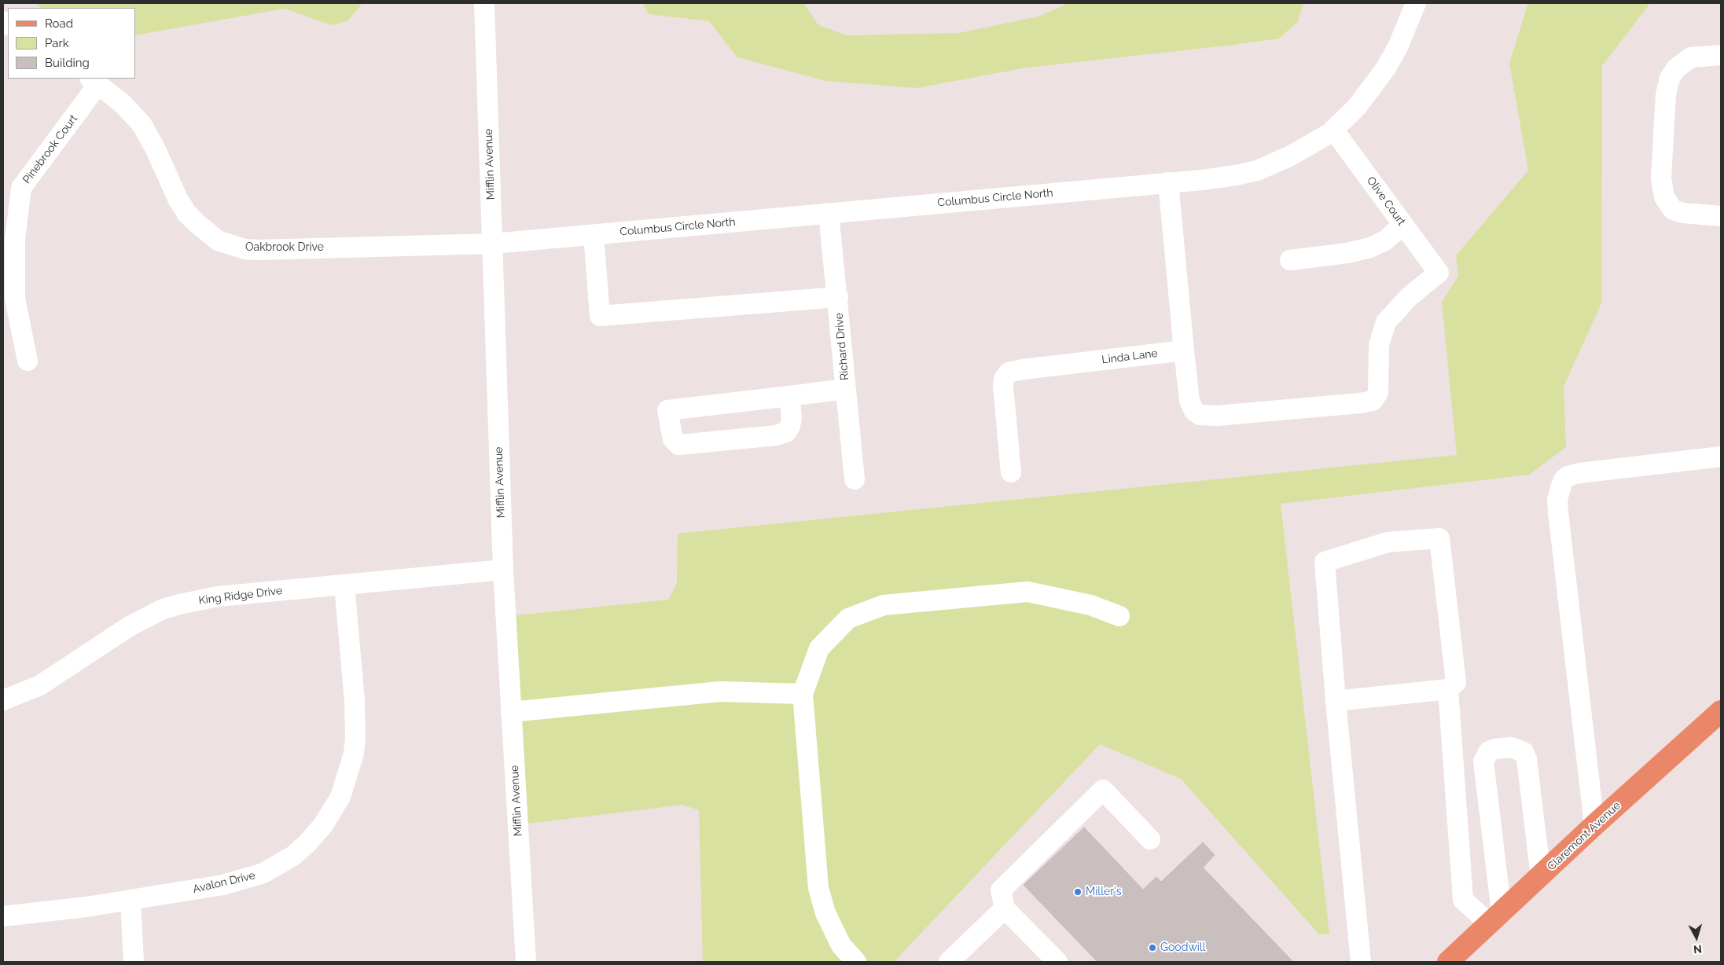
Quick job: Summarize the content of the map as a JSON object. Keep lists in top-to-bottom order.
{
  "streets": {
    "main road": ["Claremont Avenue"],
    "street": [
      "Pinebrook Court",
      "Mifflin Avenue",
      "Columbus Circle North",
      "Olive Court",
      "Oakbrook Drive",
      "Richard Drive",
      "Linda Lane",
      "King Ridge Drive",
      "Avalon Drive"
    ]
  },
  "crossings": [
    ["Pinebrook Court", "Oakbrook Drive"],
    ["Mifflin Avenue", "Columbus Circle North"],
    ["Mifflin Avenue", "Oakbrook Drive"],
    ["Mifflin Avenue", "King Ridge Drive"],
    ["Columbus Circle North", "Olive Court"],
    ["Columbus Circle North", "Oakbrook Drive"],
    ["Columbus Circle North", "Richard Drive"],
    ["Olive Court", "Linda Lane"],
    ["King Ridge Drive", "Avalon Drive"]
  ],
  "places": ["Miller's", "Goodwill"],
  "legend": ["Road", "Park", "Building"],
  "north": "bottom"
}
